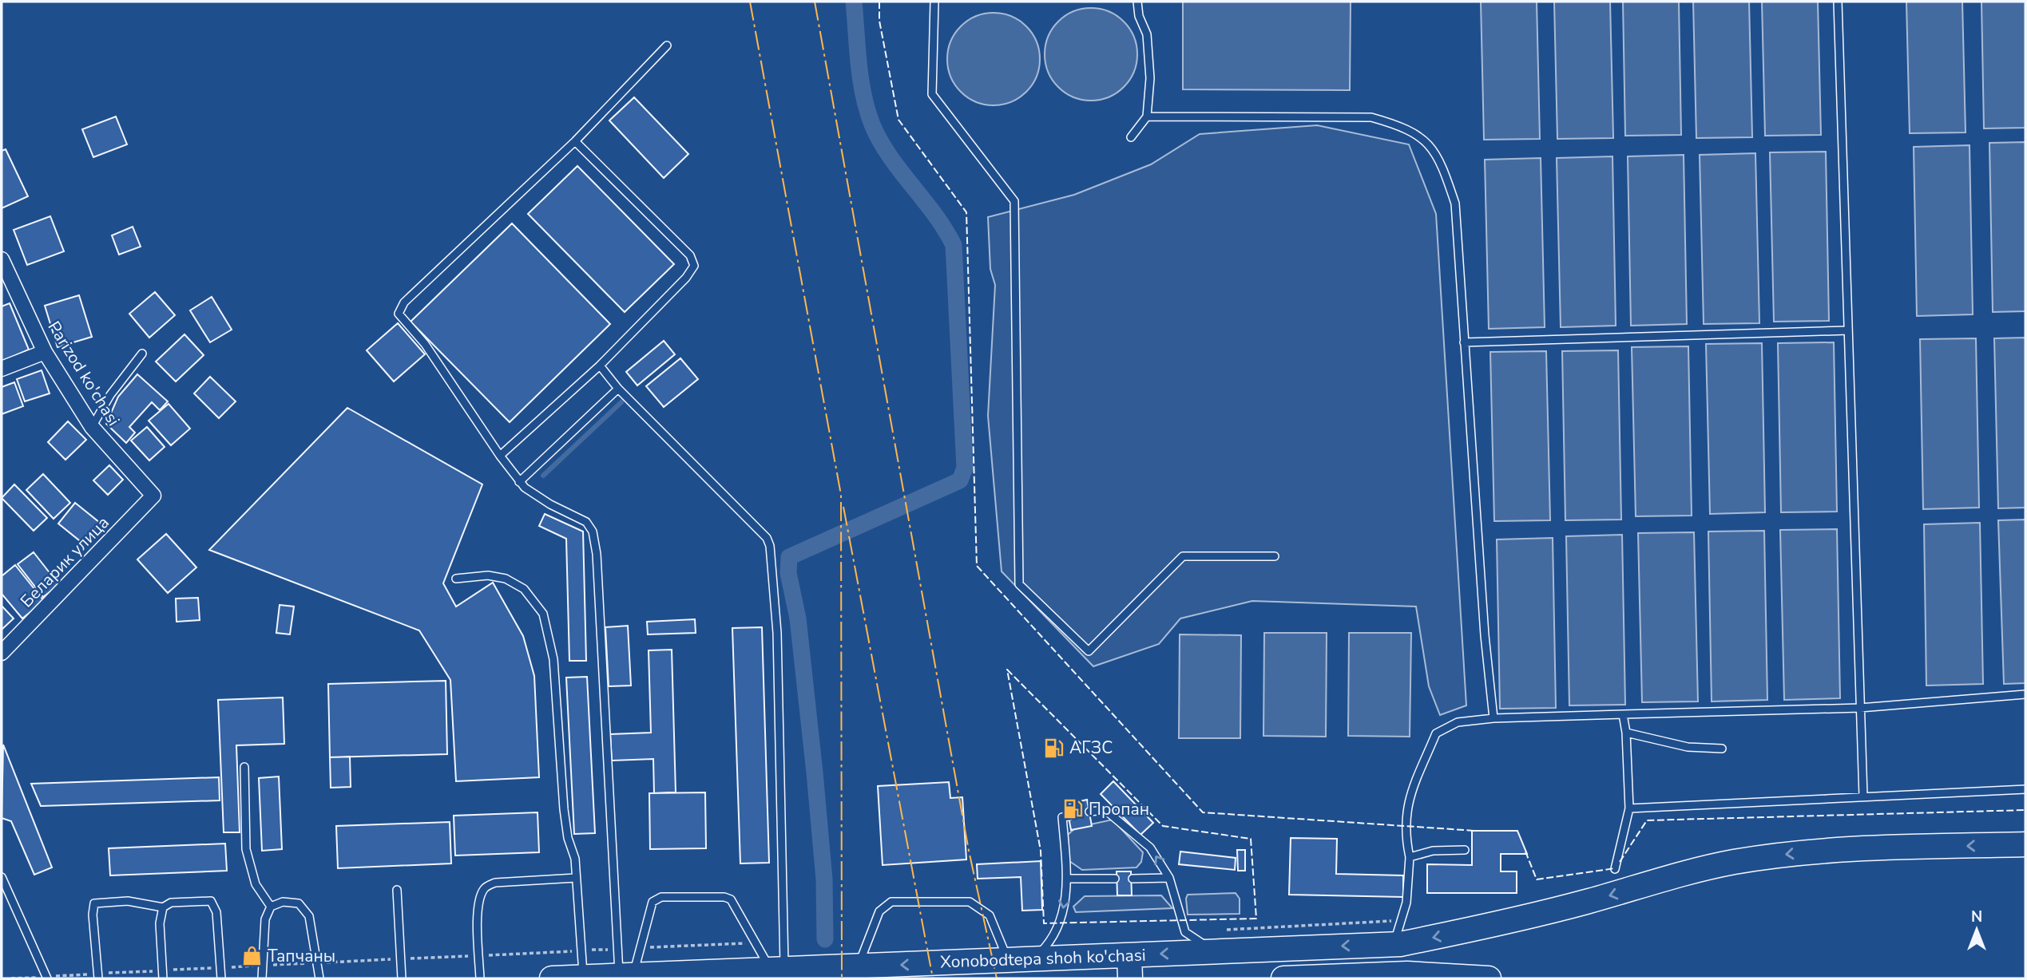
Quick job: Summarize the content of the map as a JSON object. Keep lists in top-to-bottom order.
{
  "streets": {
    "highway": ["Xonobodtepa shoh ko'chasi"],
    "street": ["Parizod ko'chasi", "Беларик улица"]
  },
  "crossings": [
    ["Parizod ko'chasi", "Беларик улица"]
  ],
  "one_way": ["Xonobodtepa shoh ko'chasi"],
  "places": {
    "fuel station": ["АГЗС", "Пропан"],
    "shop": ["Тапчаны"]
  },
  "north": "top"
}
